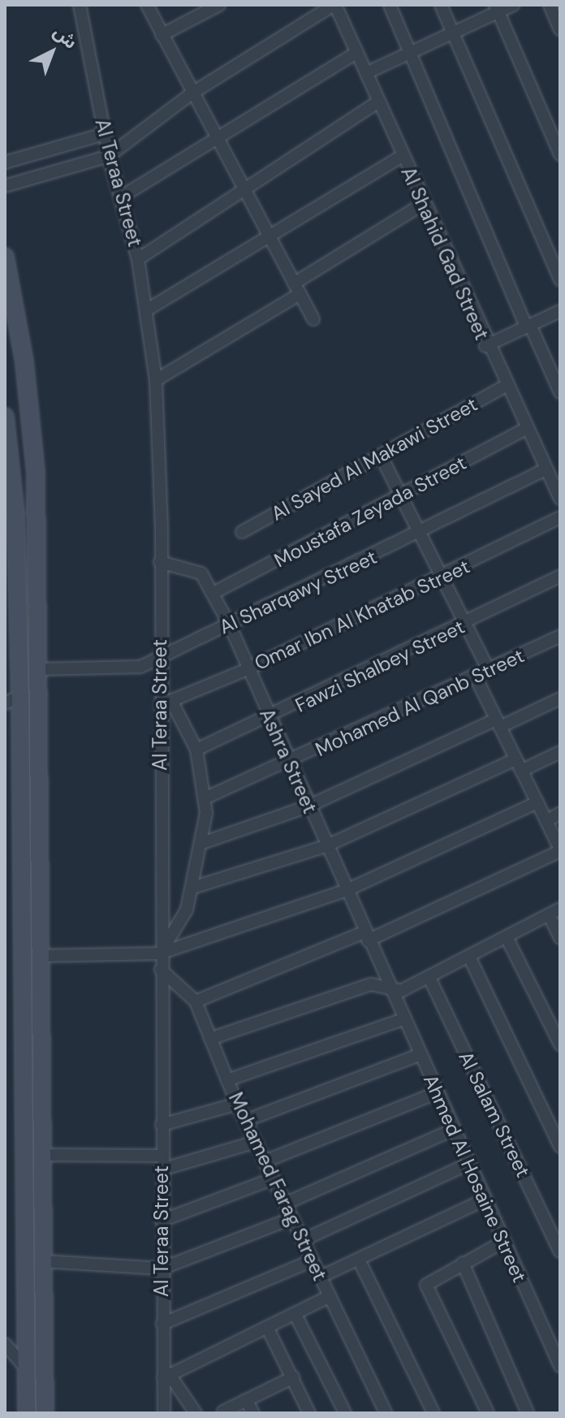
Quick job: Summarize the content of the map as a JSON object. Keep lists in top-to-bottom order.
{
  "streets": {
    "street": [
      "Al Teraa Street",
      "Al Shahid Gad Street",
      "Al Sayed Al Makawi Street",
      "Moustafa Zeyada Street",
      "Al Sharqawy Street",
      "Omar Ibn Al Khatab Street",
      "Fawzi Shalbey Street",
      "Mohamed Al Qanb Street",
      "Ashra Street",
      "Al Salam Street",
      "Ahmed Al Hosaine Street",
      "Mohamed Farag Street"
    ]
  },
  "crossings": [
    ["Al Teraa Street", "Al Sharqawy Street"],
    ["Al Teraa Street", "Omar Ibn Al Khatab Street"],
    ["Al Teraa Street", "Ashra Street"],
    ["Al Teraa Street", "Mohamed Farag Street"],
    ["Al Shahid Gad Street", "Al Sayed Al Makawi Street"],
    ["Al Shahid Gad Street", "Moustafa Zeyada Street"],
    ["Al Shahid Gad Street", "Al Sharqawy Street"],
    ["Moustafa Zeyada Street", "Ashra Street"],
    ["Al Sharqawy Street", "Ashra Street"],
    ["Omar Ibn Al Khatab Street", "Ashra Street"],
    ["Fawzi Shalbey Street", "Ashra Street"],
    ["Mohamed Al Qanb Street", "Ashra Street"],
    ["Ashra Street", "Ahmed Al Hosaine Street"]
  ],
  "north": "top right"
}
